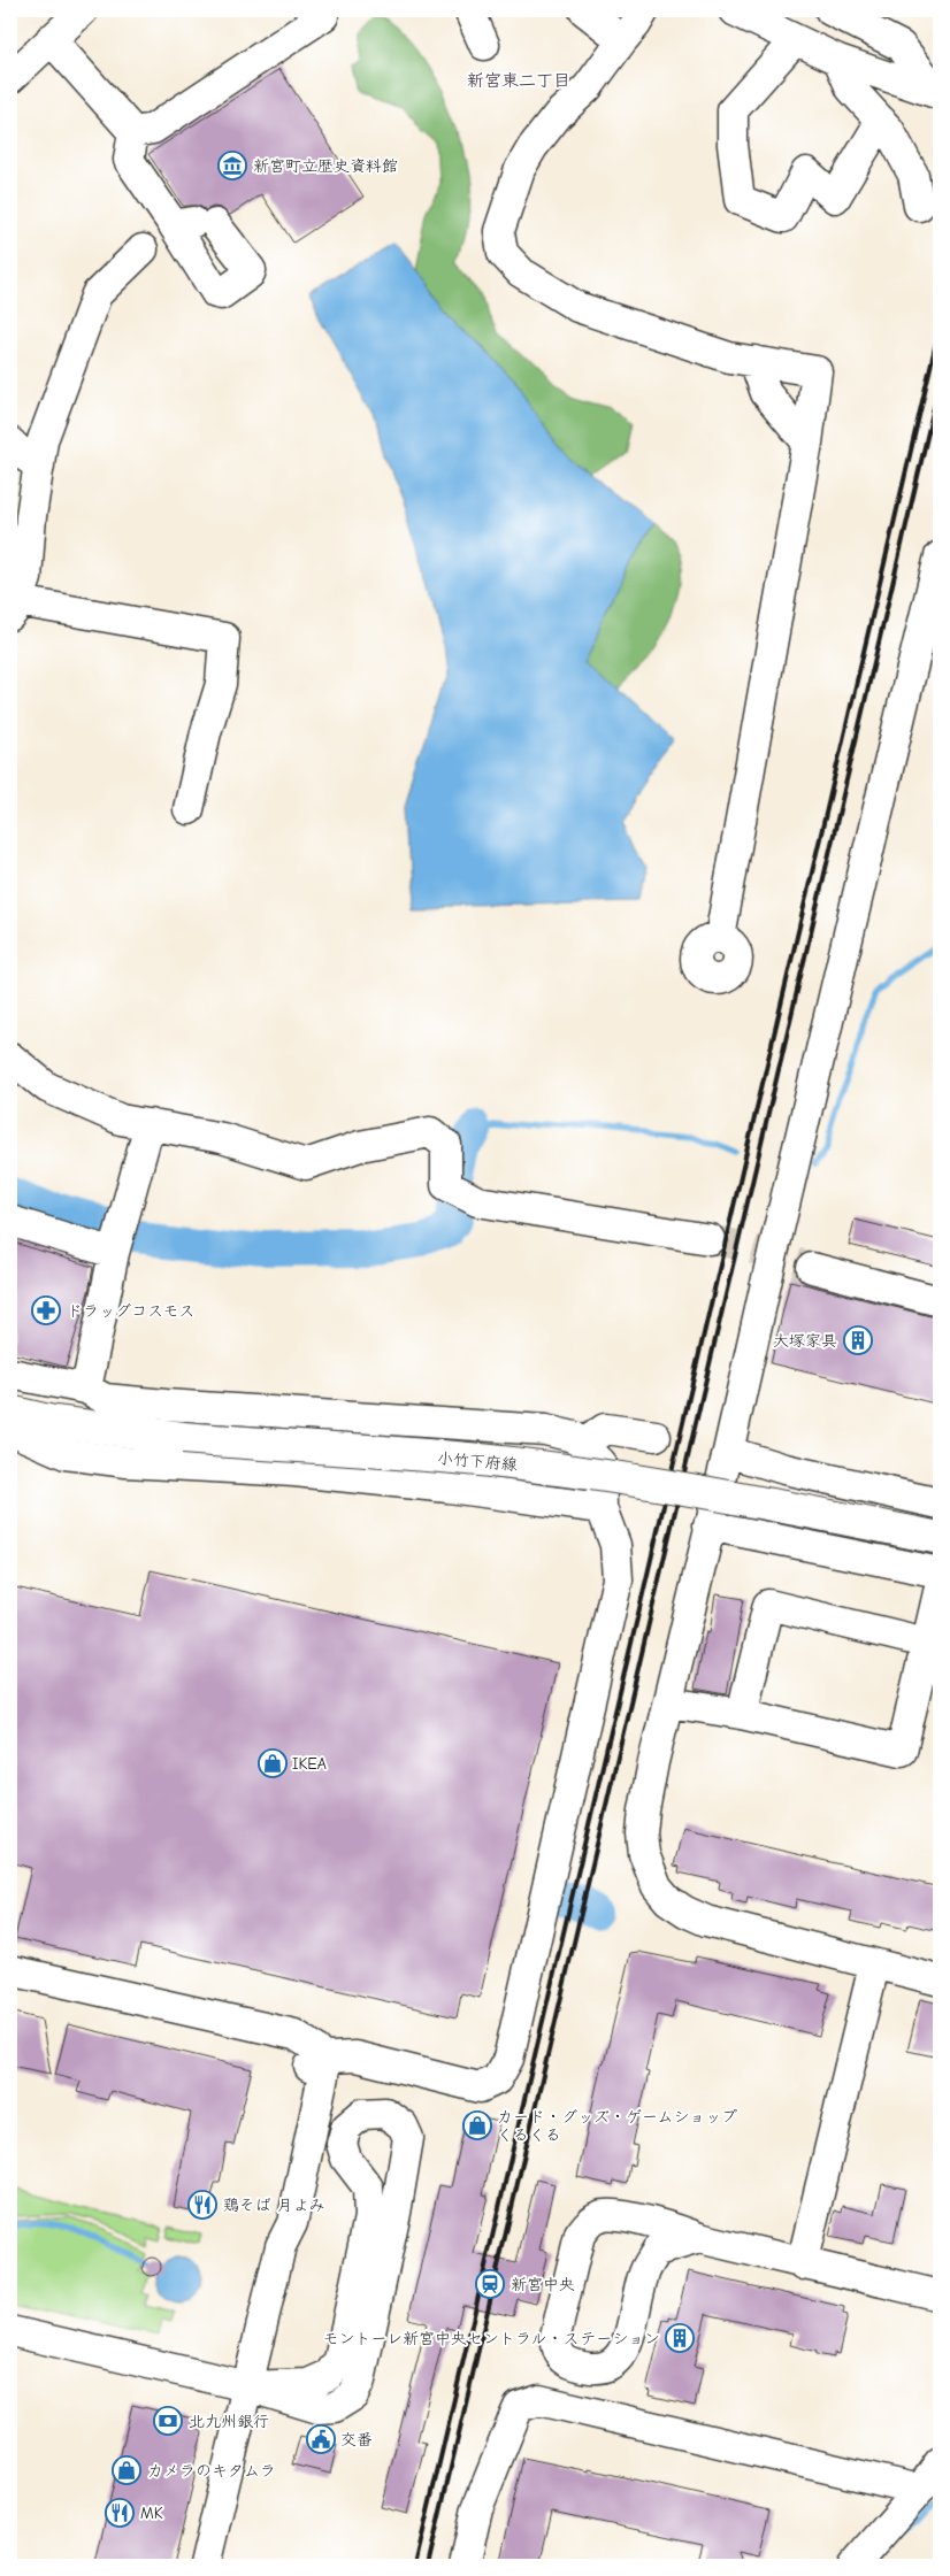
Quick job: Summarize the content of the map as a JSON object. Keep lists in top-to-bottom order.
{
  "streets": {
    "main road": ["小竹下府線"]
  },
  "districts": ["新宮東二丁目"],
  "places": {
    "museum": ["新宮町立歴史資料館"],
    "pharmacy": ["ドラッグコスモス"],
    "building": ["大塚家具", "モントーレ新宮中央セントラル・ステーション"],
    "shop": ["IKEA", "カード・グッズ・ゲームショップ くるくる", "カメラのキタムラ"],
    "restaurant": ["鶏そば 月よみ", "MK"],
    "station": ["新宮中央"],
    "bank": ["北九州銀行"],
    "public building": ["交番"]
  }
}
